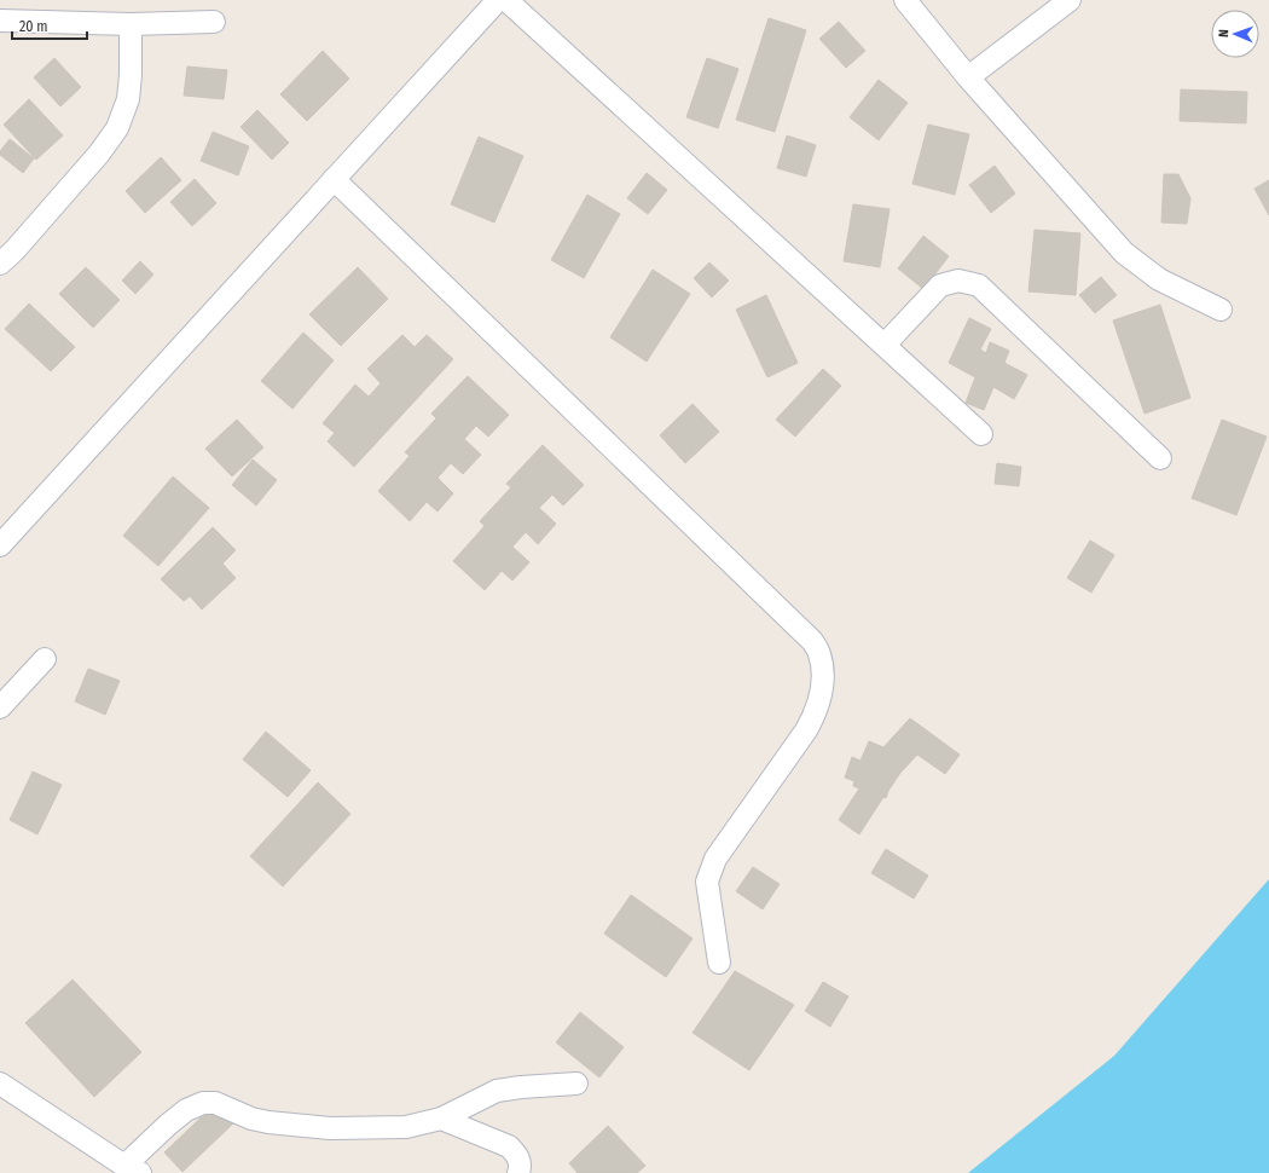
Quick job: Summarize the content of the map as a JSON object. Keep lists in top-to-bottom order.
{
  "scale_bar": "20 m",
  "north": "left"
}
